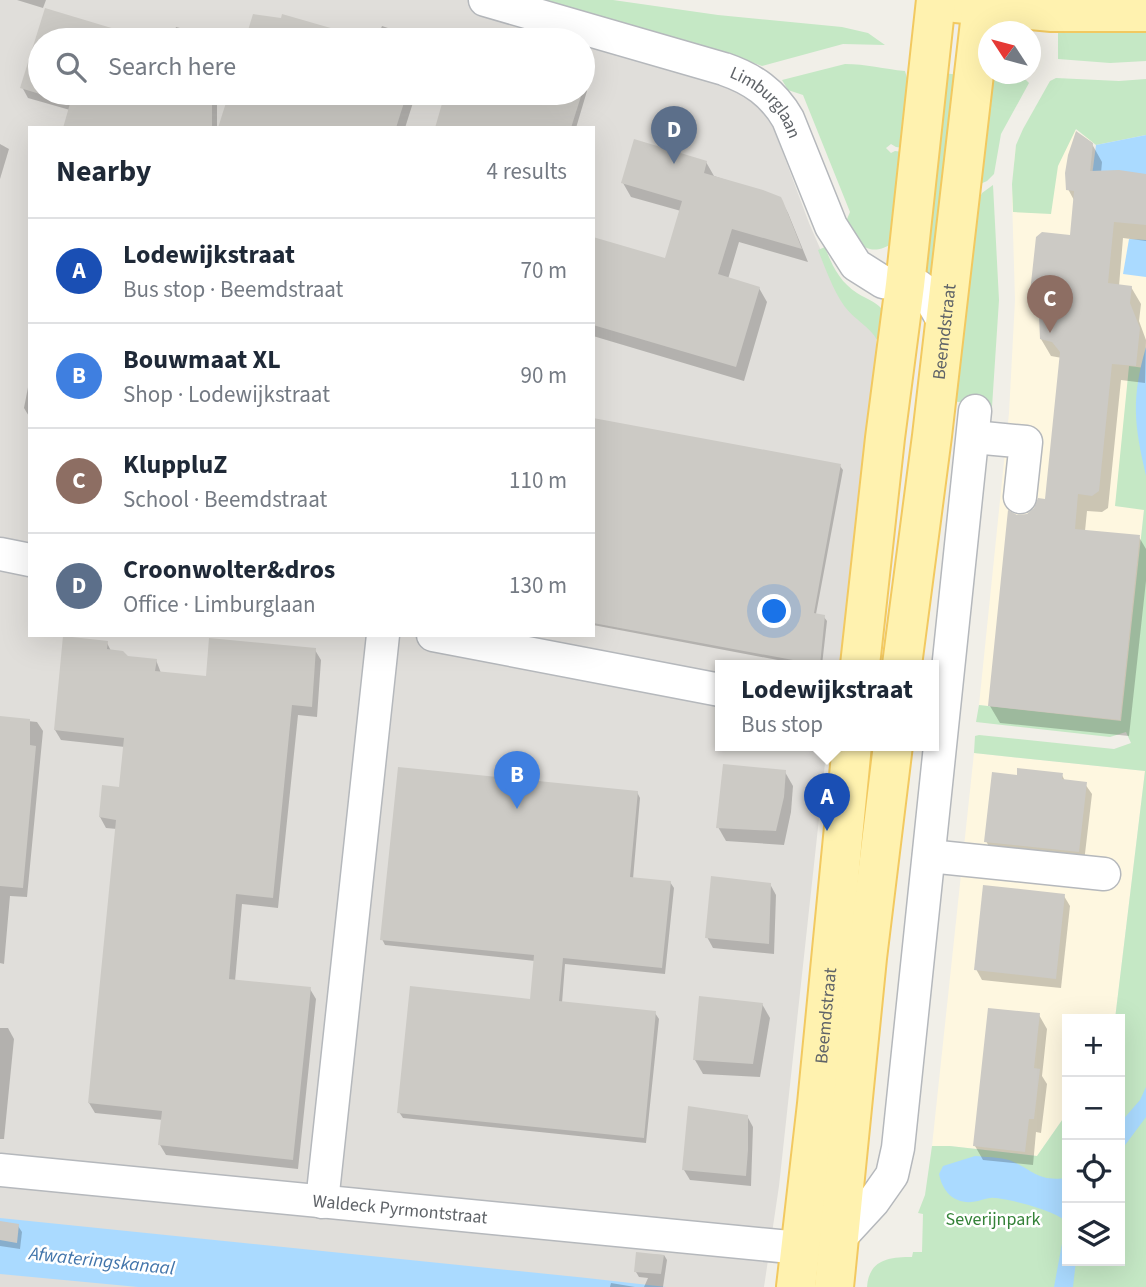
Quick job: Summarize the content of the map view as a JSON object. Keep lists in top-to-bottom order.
{
  "streets": {
    "main road": ["Beemdstraat"],
    "street": ["Limburglaan", "Waldeck Pyrmontstraat"]
  },
  "crossings": [
    ["Limburglaan", "Beemdstraat"],
    ["Beemdstraat", "Waldeck Pyrmontstraat"]
  ],
  "water": ["Afwateringskanaal"],
  "parks": ["Severijnpark"],
  "north": "top left",
  "page": {
    "search": "Search here",
    "pins": [
      "D",
      "C",
      "B",
      "A"
    ],
    "heading": ["Nearby", "4 results"],
    "list": [
      {
        "mark": "A",
        "name": "Lodewijkstraat",
        "note": "Bus stop · Beemdstraat",
        "value": "70 m"
      },
      {
        "mark": "B",
        "name": "Bouwmaat XL",
        "note": "Shop · Lodewijkstraat",
        "value": "90 m"
      },
      {
        "mark": "C",
        "name": "KluppluZ",
        "note": "School · Beemdstraat",
        "value": "110 m"
      },
      {
        "mark": "D",
        "name": "Croonwolter&dros",
        "note": "Office · Limburglaan",
        "value": "130 m"
      }
    ],
    "popup": ["Lodewijkstraat", "Bus stop"],
    "map_buttons": ["+", "−"]
  }
}
